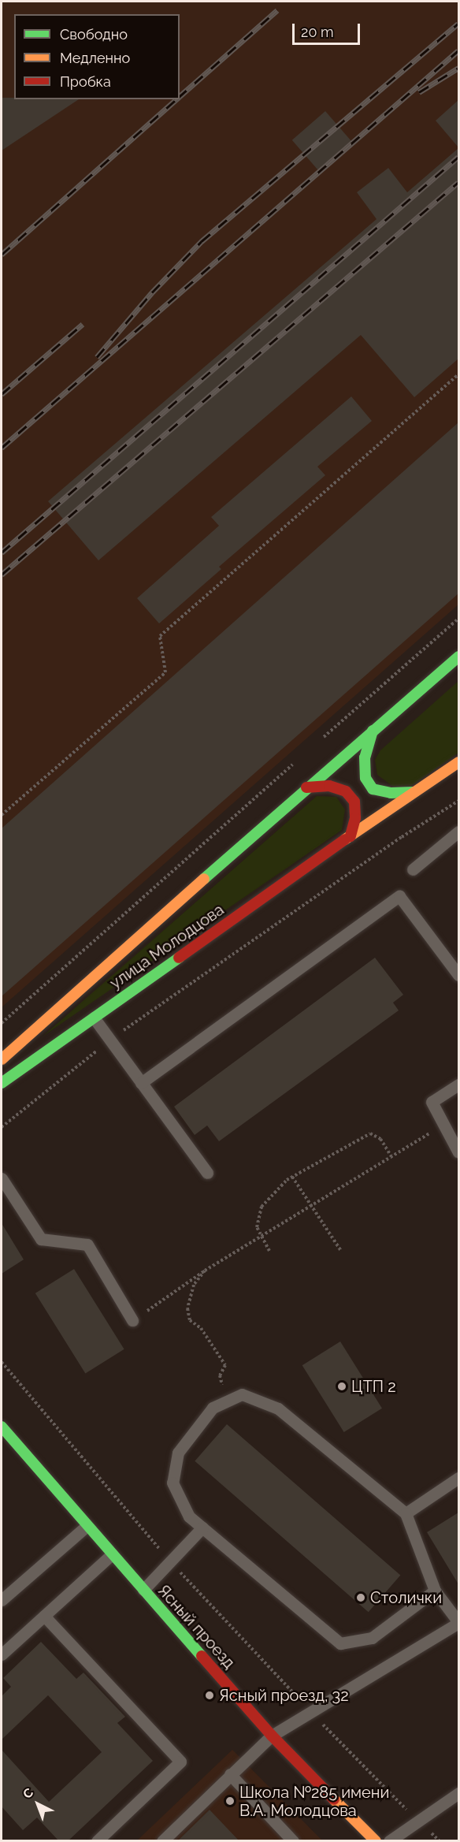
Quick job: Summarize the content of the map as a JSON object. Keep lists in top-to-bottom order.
{
  "streets": {
    "street": ["улица Молодцова", "Ясный проезд"]
  },
  "places": [
    "ЦТП 2",
    "Столички",
    "Ясный проезд, 32",
    "Школа №285 имени В.А. Молодцова"
  ],
  "legend": ["Свободно", "Медленно", "Пробка"],
  "scale_bar": "20 m",
  "north": "top left"
}
